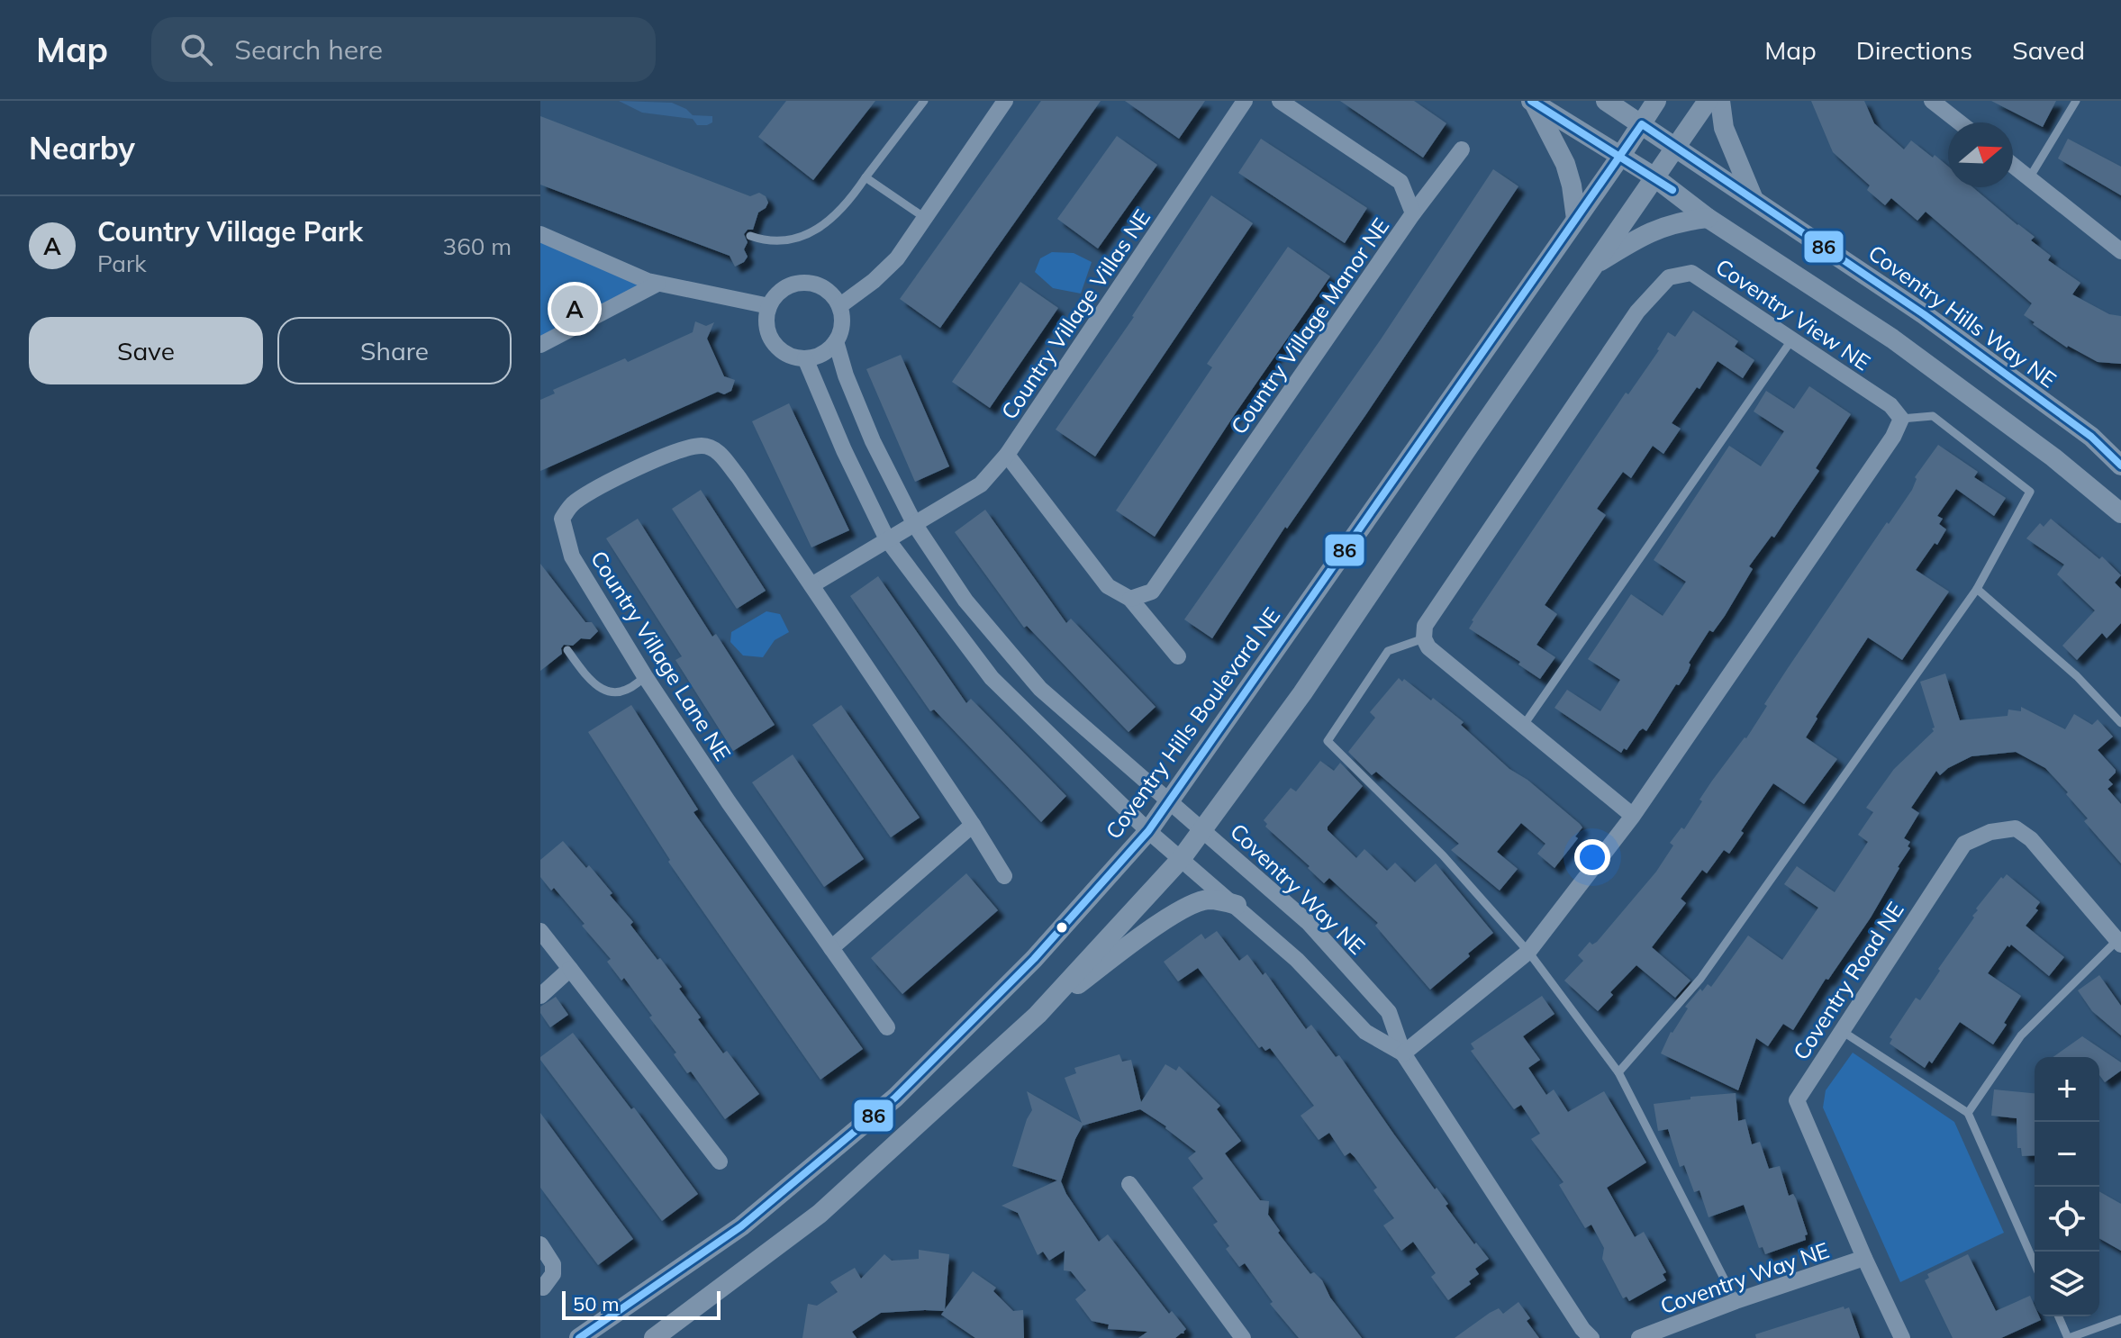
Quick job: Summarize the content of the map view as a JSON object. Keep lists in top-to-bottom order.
{
  "streets": {
    "street": [
      "Country Village Villas NE",
      "Coventry View NE",
      "Coventry Hills Way NE",
      "Country Village Manor NE",
      "Country Village Lane NE",
      "Coventry Hills Boulevard NE",
      "Coventry Way NE",
      "Coventry Road NE"
    ]
  },
  "crossings": [
    ["Country Village Villas NE", "Coventry Way NE"],
    ["Coventry Hills Way NE", "Coventry Hills Boulevard NE"],
    ["Coventry Hills Boulevard NE", "Coventry Way NE"],
    ["Coventry Way NE", "Coventry Road NE"]
  ],
  "lines": ["transit line 86"],
  "scale_bar": "50 m",
  "north": "right",
  "page": {
    "header": "Map",
    "search": "Search here",
    "nav": ["Map", "Directions", "Saved"],
    "heading": "Nearby",
    "list": [
      {
        "mark": "A",
        "name": "Country Village Park",
        "note": "Park",
        "value": "360 m"
      }
    ],
    "pins": "A",
    "buttons": ["Save", "Share"],
    "map_buttons": ["+", "−"],
    "scale": "50 m"
  }
}
